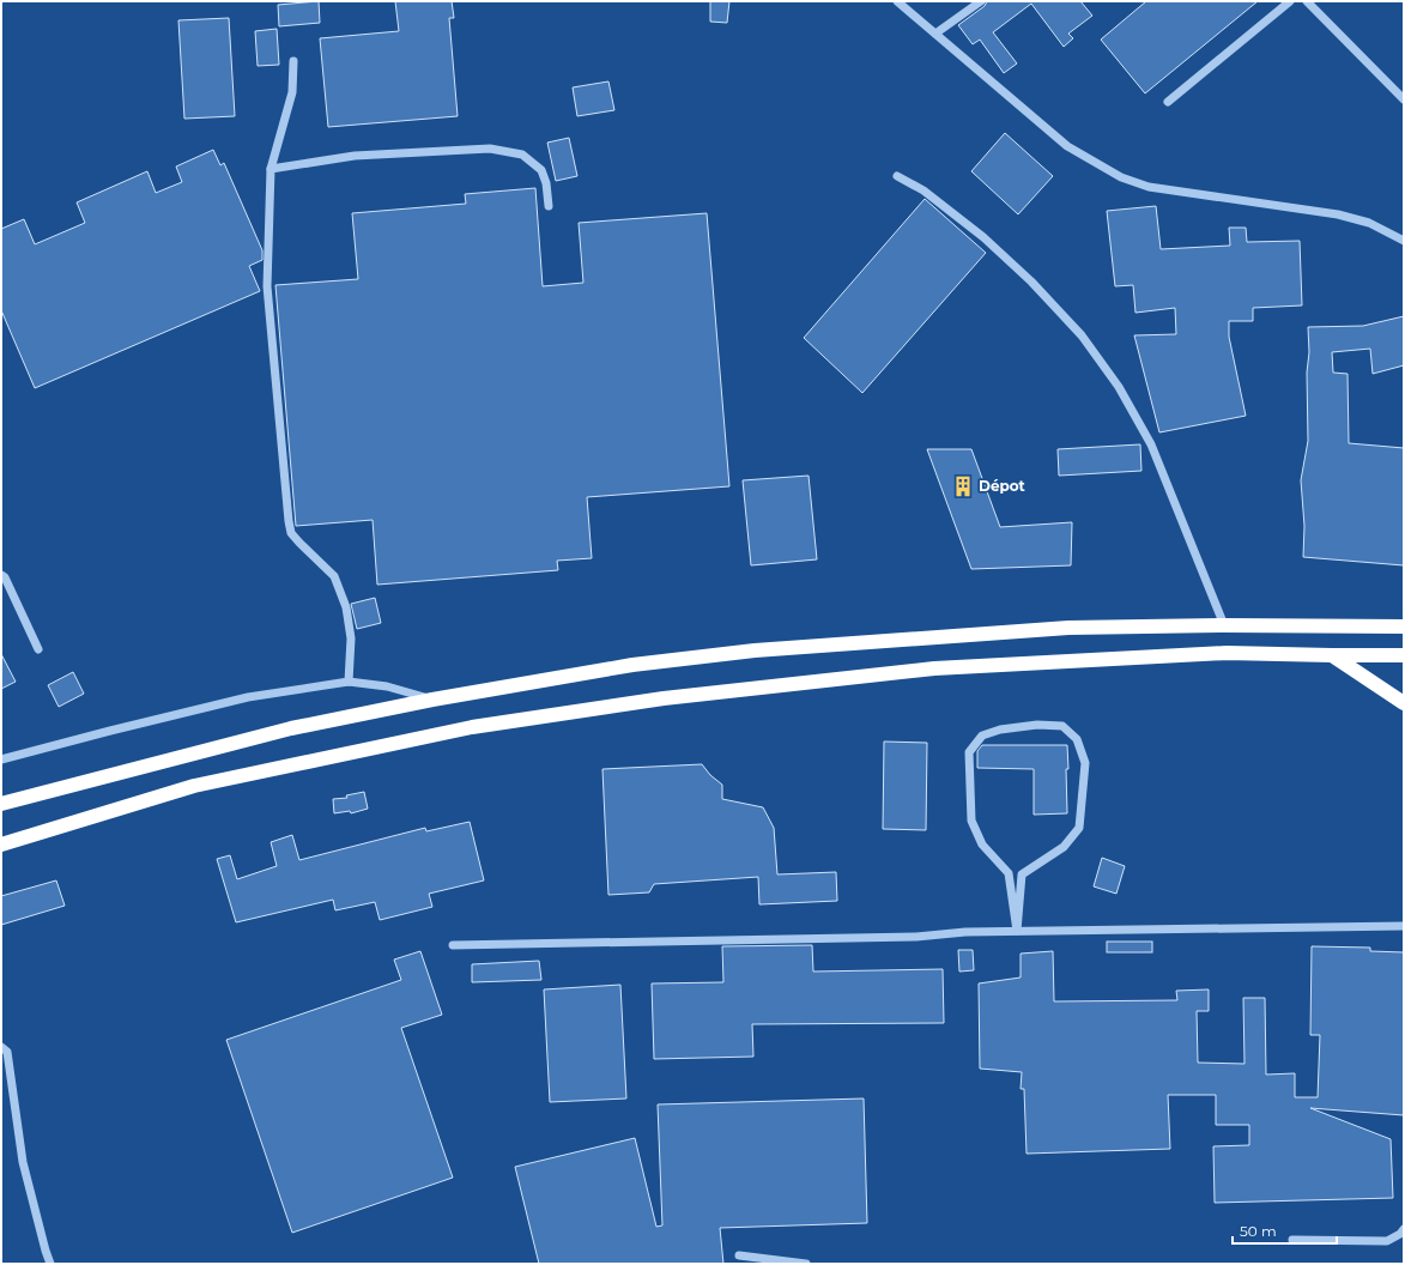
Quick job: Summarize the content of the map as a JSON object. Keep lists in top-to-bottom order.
{
  "places": {
    "building": ["Dépot"]
  },
  "scale_bar": "50 m"
}
